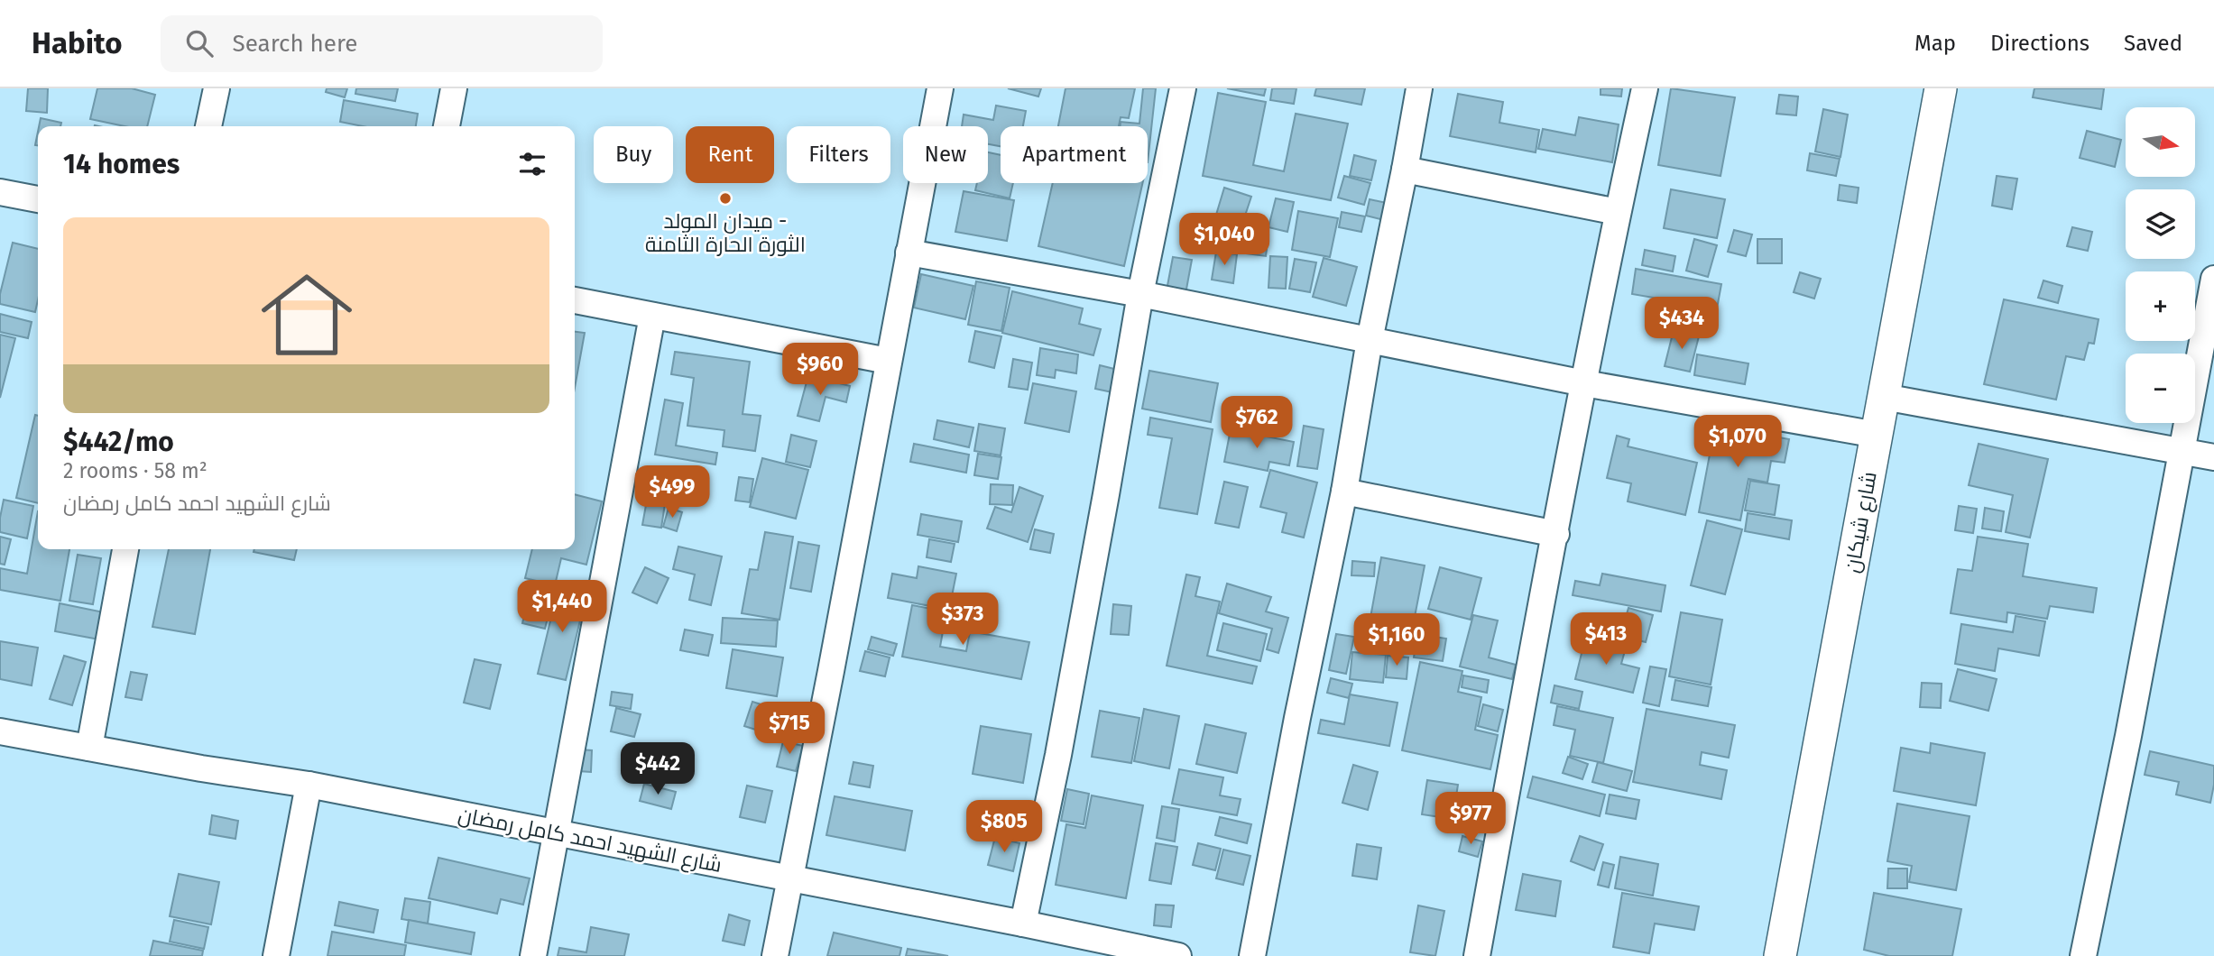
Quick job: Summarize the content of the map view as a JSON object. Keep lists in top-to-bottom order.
{
  "streets": {
    "street": ["شارع شيكان", "شارع الشهيد احمد كامل رمضان"]
  },
  "places": ["ميدان المولد - الثورة الحارة الثامنة"],
  "north": "right",
  "page": {
    "header": "Habito",
    "search": "Search here",
    "nav": ["Map", "Directions", "Saved"],
    "map_buttons": ["+", "−"],
    "chip": [
      "Buy",
      "Rent",
      "Filters",
      "New",
      "Apartment"
    ],
    "heading": "14 homes",
    "list": [
      {
        "name": "$442/mo",
        "note": "2 rooms · 58 m² · شارع الشهيد احمد كامل رمضان"
      }
    ],
    "price": [
      "$1,040",
      "$434",
      "$960",
      "$762",
      "$1,070",
      "$499",
      "$1,440",
      "$373",
      "$413",
      "$1,160",
      "$715",
      "$442",
      "$977",
      "$805"
    ]
  }
}
